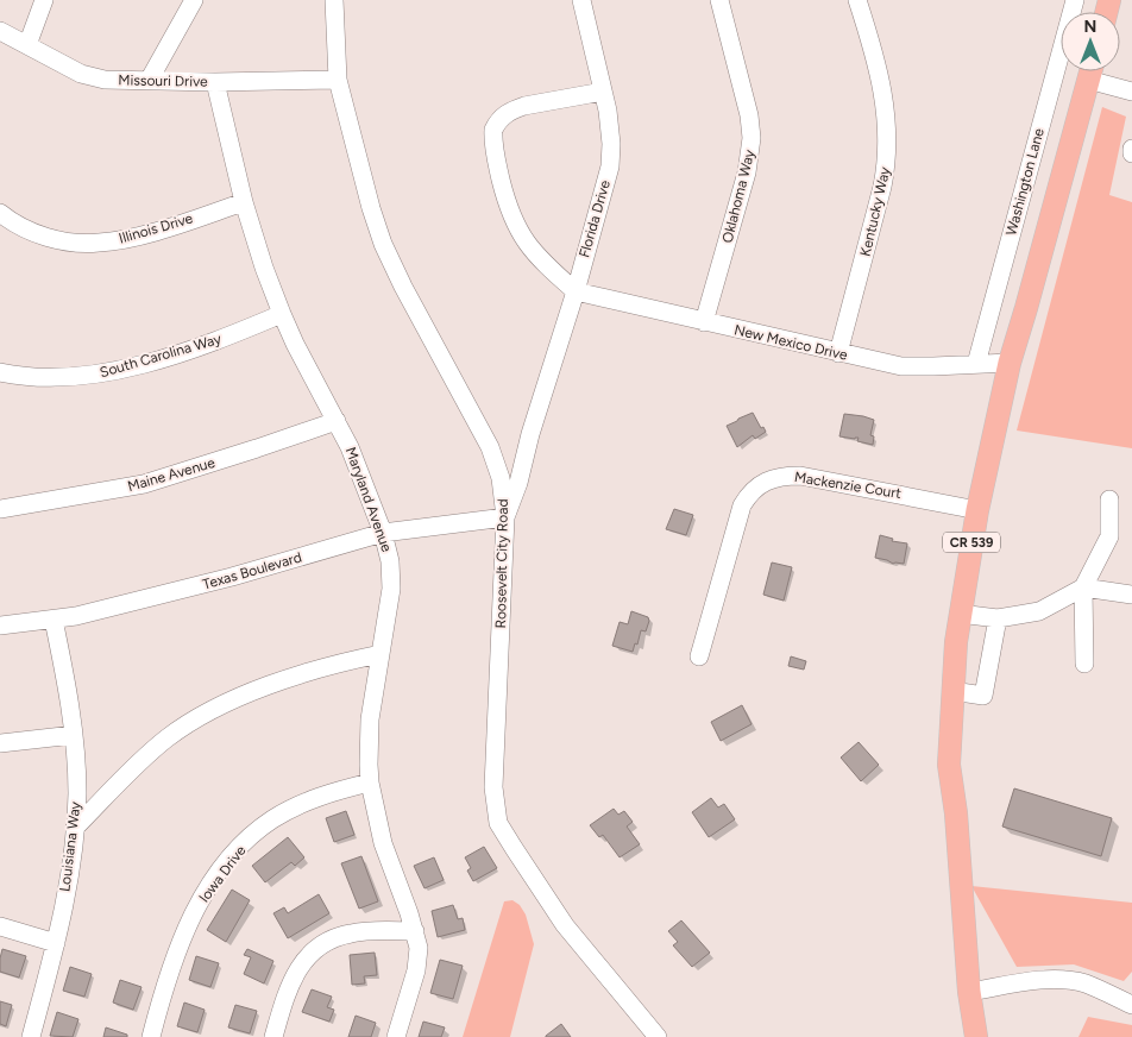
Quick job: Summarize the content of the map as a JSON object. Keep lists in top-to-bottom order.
{
  "streets": {
    "main road": ["CR 539"],
    "street": [
      "Missouri Drive",
      "Washington Lane",
      "Oklahoma Way",
      "Kentucky Way",
      "Florida Drive",
      "Illinois Drive",
      "New Mexico Drive",
      "South Carolina Way",
      "Maine Avenue",
      "Mackenzie Court",
      "Maryland Avenue",
      "Roosevelt City Road",
      "Texas Boulevard",
      "Louisiana Way",
      "Iowa Drive"
    ]
  },
  "crossings": [
    ["Missouri Drive", "Maryland Avenue"],
    ["Missouri Drive", "Roosevelt City Road"],
    ["Washington Lane", "New Mexico Drive"],
    ["Oklahoma Way", "New Mexico Drive"],
    ["Kentucky Way", "New Mexico Drive"],
    ["Florida Drive", "New Mexico Drive"],
    ["Florida Drive", "Roosevelt City Road"],
    ["Florida Drive", "Texas Boulevard"],
    ["Illinois Drive", "Maryland Avenue"],
    ["New Mexico Drive", "CR 539"],
    ["South Carolina Way", "Maryland Avenue"],
    ["Maine Avenue", "Maryland Avenue"],
    ["Mackenzie Court", "CR 539"],
    ["Maryland Avenue", "Texas Boulevard"],
    ["Maryland Avenue", "Iowa Drive"],
    ["Roosevelt City Road", "Texas Boulevard"],
    ["Texas Boulevard", "Louisiana Way"]
  ],
  "north": "top"
}
